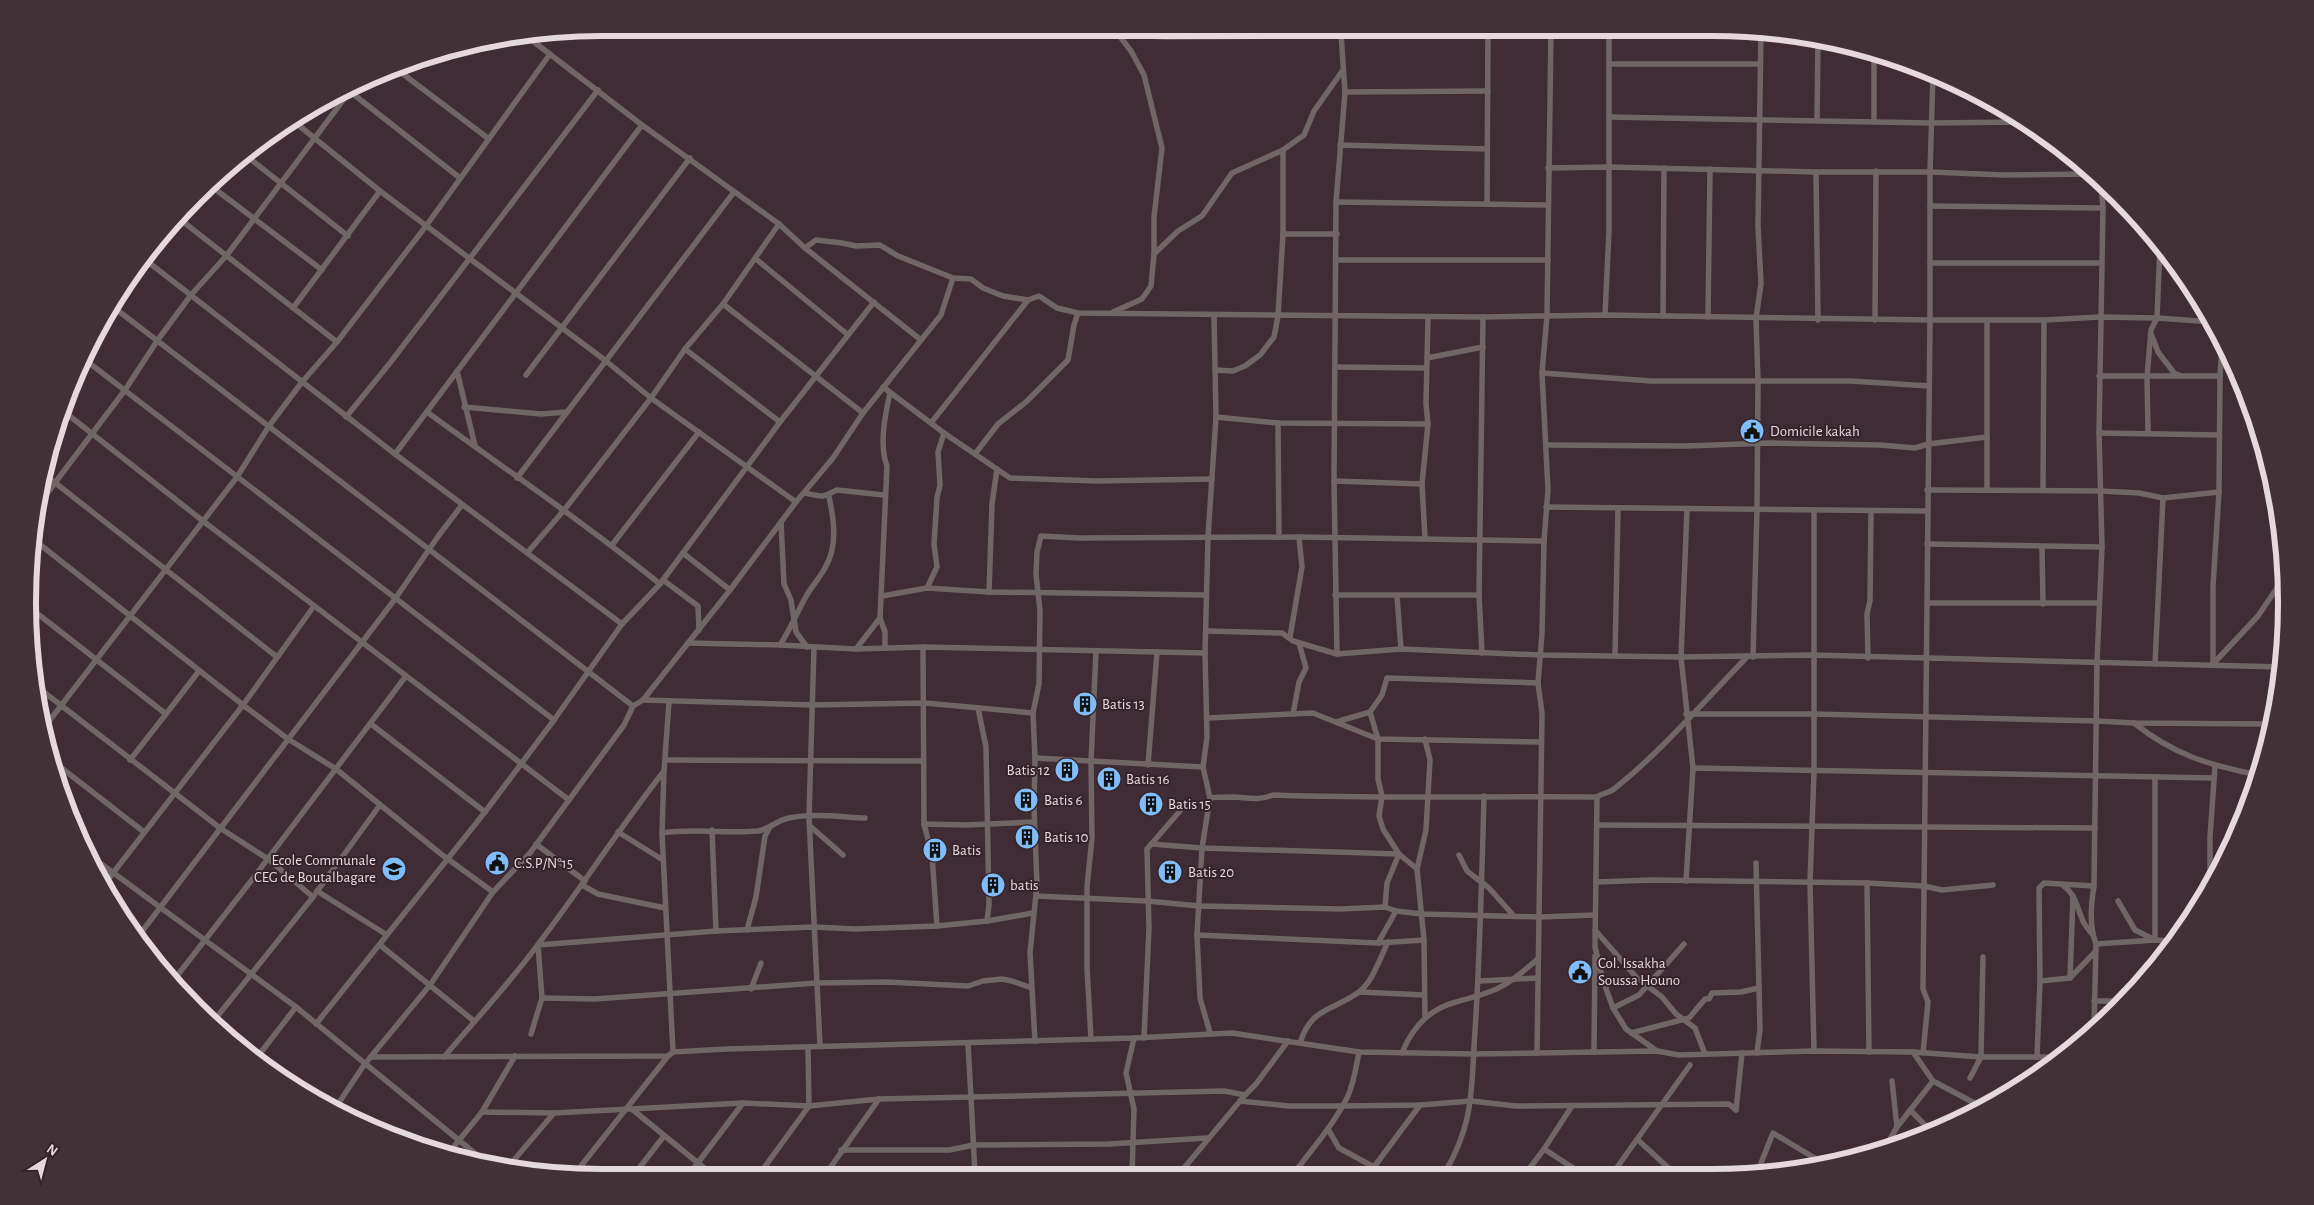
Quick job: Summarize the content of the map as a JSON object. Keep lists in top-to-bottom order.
{
  "places": {
    "public building": ["Domicile kakah", "C.S.P/N°15", "Col. Issakha Soussa Houno"],
    "building": [
      "Batis 13",
      "Batis 12",
      "Batis 16",
      "Batis 6",
      "Batis 15",
      "Batis 10",
      "Batis",
      "Batis 20",
      "batis"
    ],
    "school or university": ["Ecole Communale CEG de Boutalbagare"]
  },
  "north": "top right"
}
